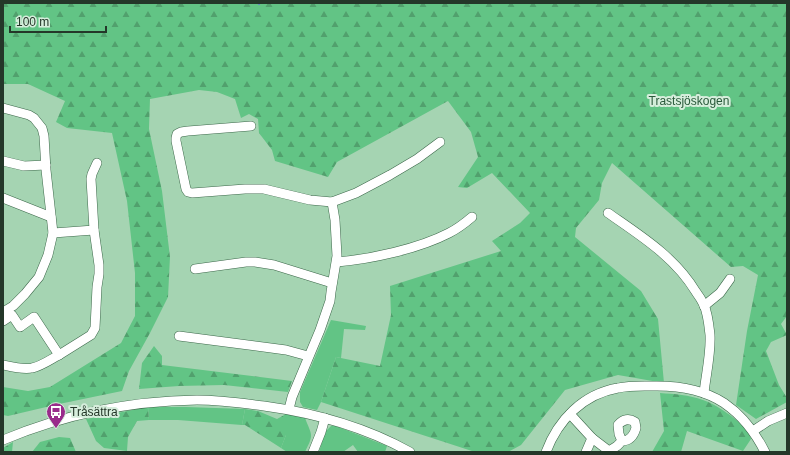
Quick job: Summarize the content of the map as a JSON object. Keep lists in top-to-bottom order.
{
  "parks": ["Trastsjöskogen"],
  "places": {
    "bus stop": ["Tråsättra"]
  },
  "scale_bar": "100 m"
}
